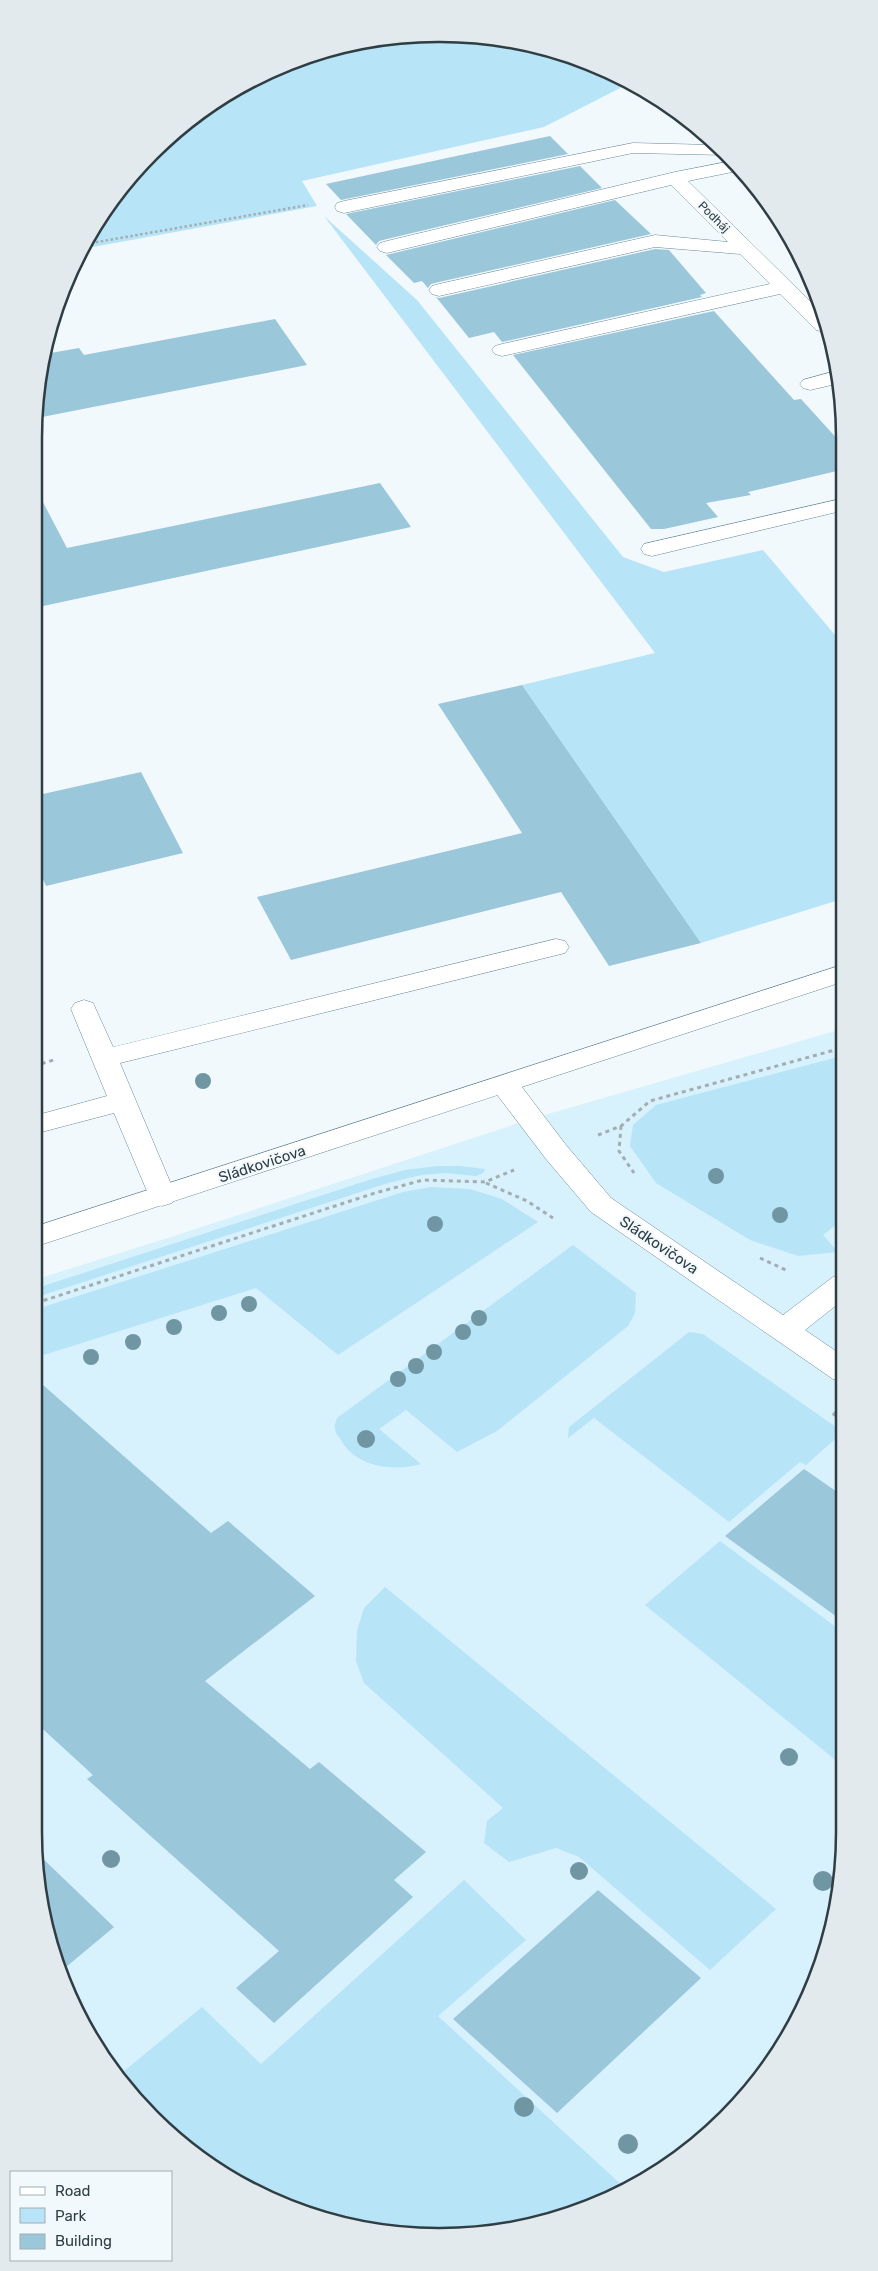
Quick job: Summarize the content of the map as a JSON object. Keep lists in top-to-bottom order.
{
  "streets": {
    "main road": ["Podháj", "Sládkovičova"]
  },
  "legend": ["Road", "Park", "Building"]
}
